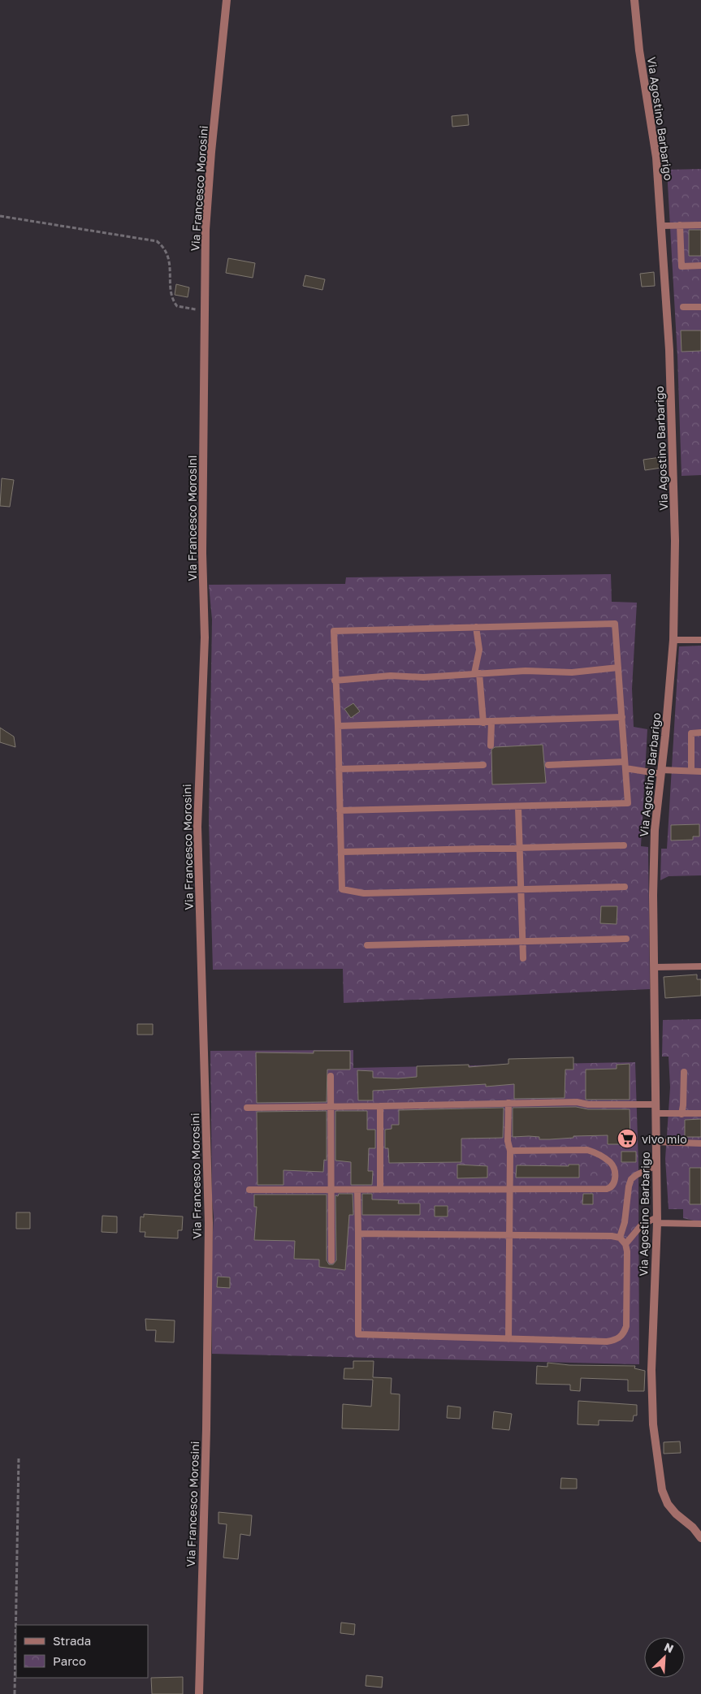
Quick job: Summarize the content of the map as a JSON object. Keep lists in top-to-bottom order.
{
  "streets": {
    "street": ["Via Agostino Barbarigo", "Via Francesco Morosini"]
  },
  "places": {
    "supermarket": ["vivo mio"]
  },
  "legend": ["Strada", "Parco"],
  "north": "top right"
}
